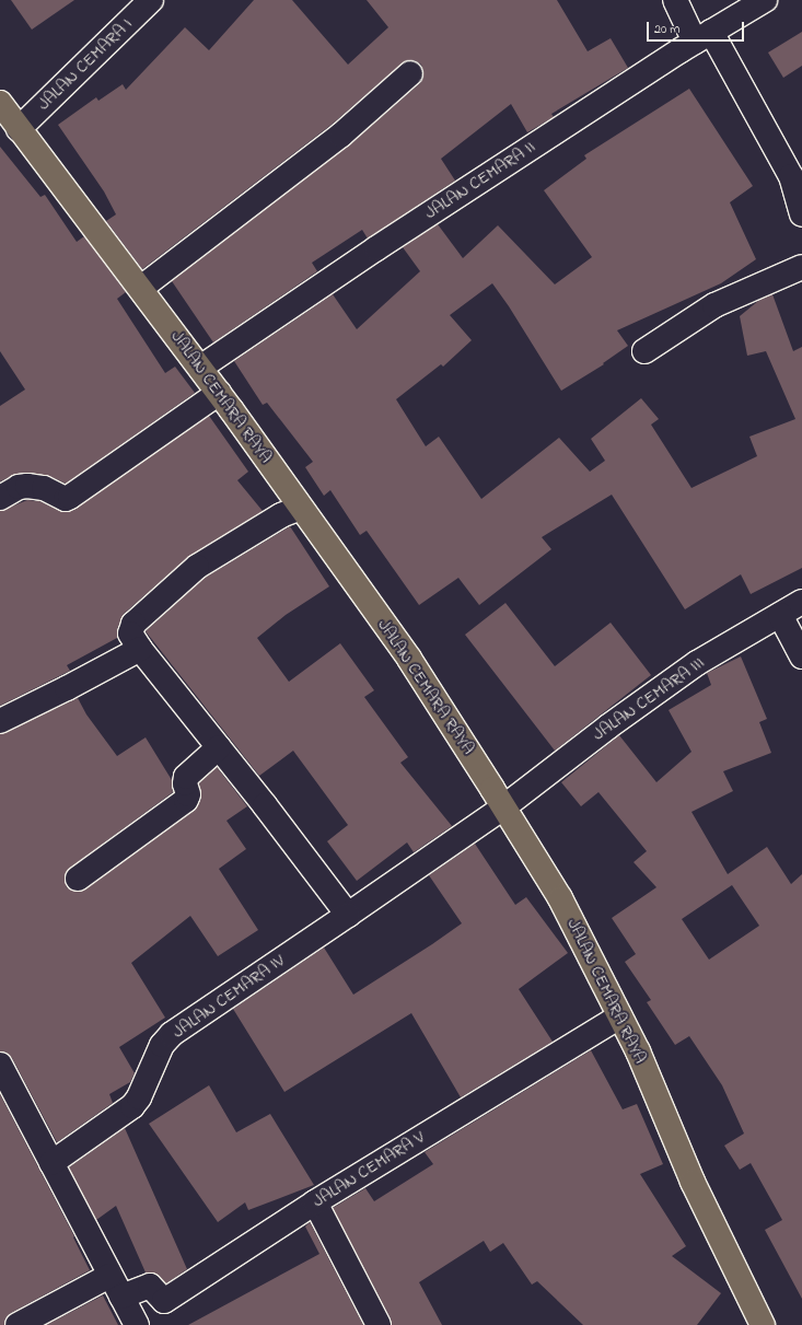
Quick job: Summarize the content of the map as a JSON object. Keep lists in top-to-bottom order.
{
  "streets": {
    "main road": ["JALAN CEMARA RAYA"],
    "street": [
      "JALAN CEMARA I",
      "JALAN CEMARA II",
      "JALAN CEMARA III",
      "JALAN CEMARA IV",
      "JALAN CEMARA V"
    ]
  },
  "crossings": [
    ["JALAN CEMARA I", "JALAN CEMARA RAYA"],
    ["JALAN CEMARA II", "JALAN CEMARA RAYA"],
    ["JALAN CEMARA RAYA", "JALAN CEMARA III"],
    ["JALAN CEMARA RAYA", "JALAN CEMARA IV"],
    ["JALAN CEMARA RAYA", "JALAN CEMARA V"],
    ["JALAN CEMARA III", "JALAN CEMARA IV"]
  ],
  "scale_bar": "20 m"
}
